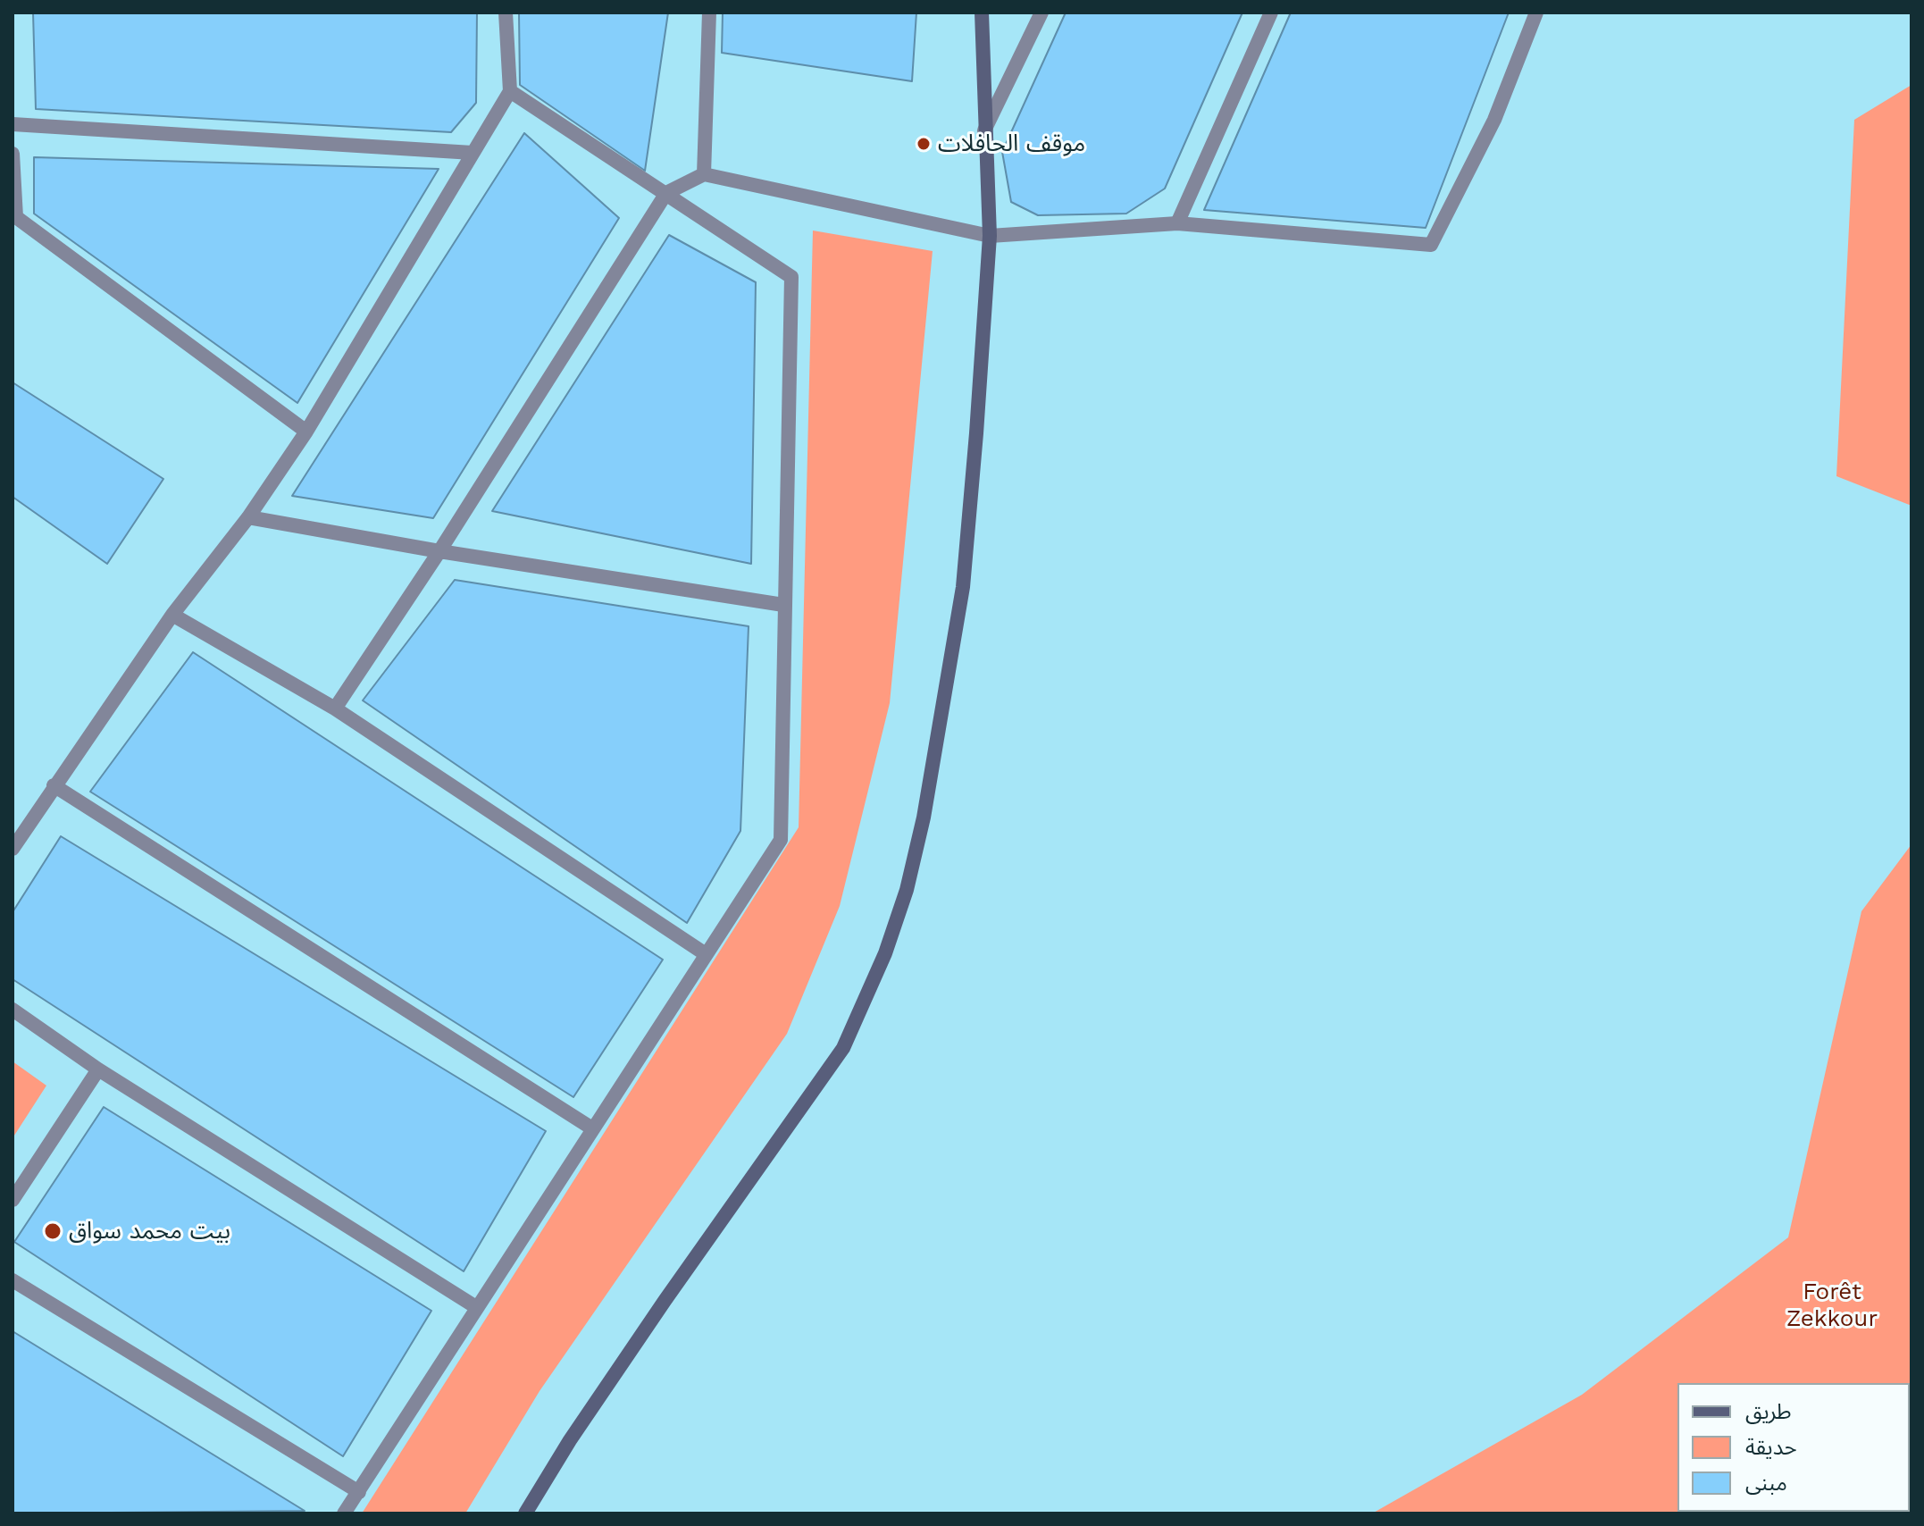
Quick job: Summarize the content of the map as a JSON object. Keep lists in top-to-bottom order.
{
  "parks": ["Forêt Zekkour"],
  "places": ["موقف الحافلات", "بيت محمد سواق"],
  "legend": ["طريق", "حديقة", "مبنى"]
}
